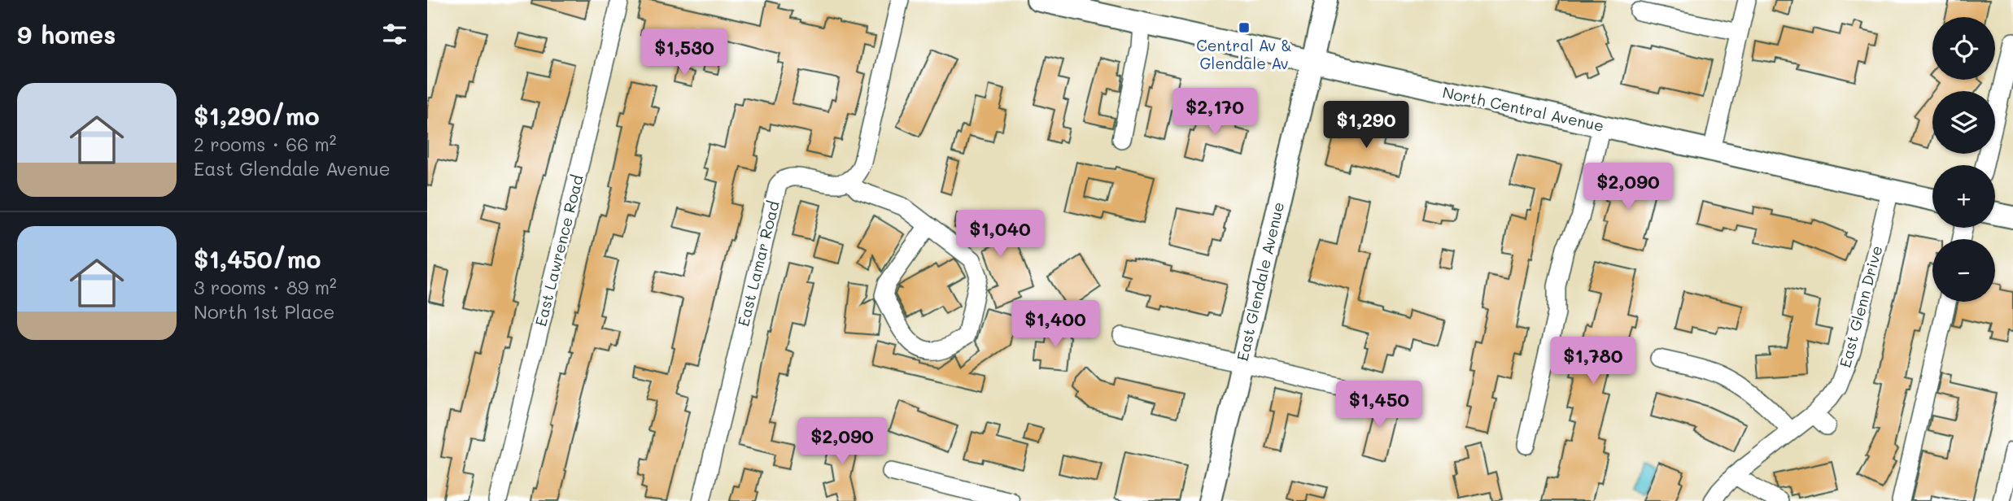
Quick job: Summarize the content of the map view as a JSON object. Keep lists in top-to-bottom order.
{
  "streets": {
    "main road": ["North Central Avenue", "East Glendale Avenue"],
    "street": ["East Lawrence Road", "East Lamar Road", "East Glenn Drive"]
  },
  "crossings": [
    ["North Central Avenue", "East Glendale Avenue"],
    ["North Central Avenue", "East Glenn Drive"]
  ],
  "places": {
    "transit": ["Central Av & Glendale Av"]
  },
  "page": {
    "heading": "9 homes",
    "map_buttons": ["+", "−"],
    "price": [
      "$1,530",
      "$2,170",
      "$1,290",
      "$2,090",
      "$1,040",
      "$1,400",
      "$1,780",
      "$1,450",
      "$2,090"
    ],
    "list": [
      {
        "name": "$1,290/mo",
        "note": "2 rooms · 66 m² · East Glendale Avenue"
      },
      {
        "name": "$1,450/mo",
        "note": "3 rooms · 89 m² · North 1st Place"
      }
    ]
  }
}
